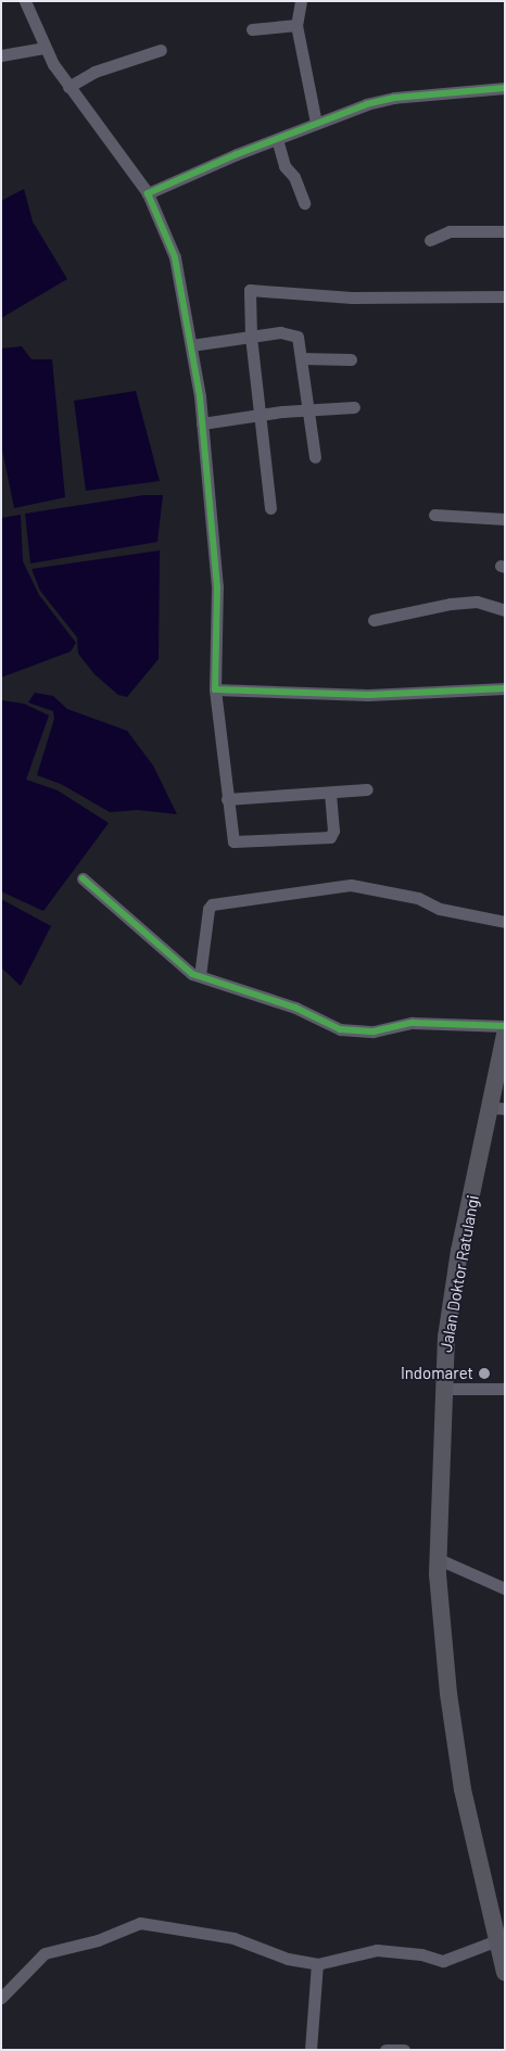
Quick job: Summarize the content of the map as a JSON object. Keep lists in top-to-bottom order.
{
  "streets": {
    "highway": ["Jalan Doktor Ratulangi"]
  },
  "places": ["Indomaret"]
}
